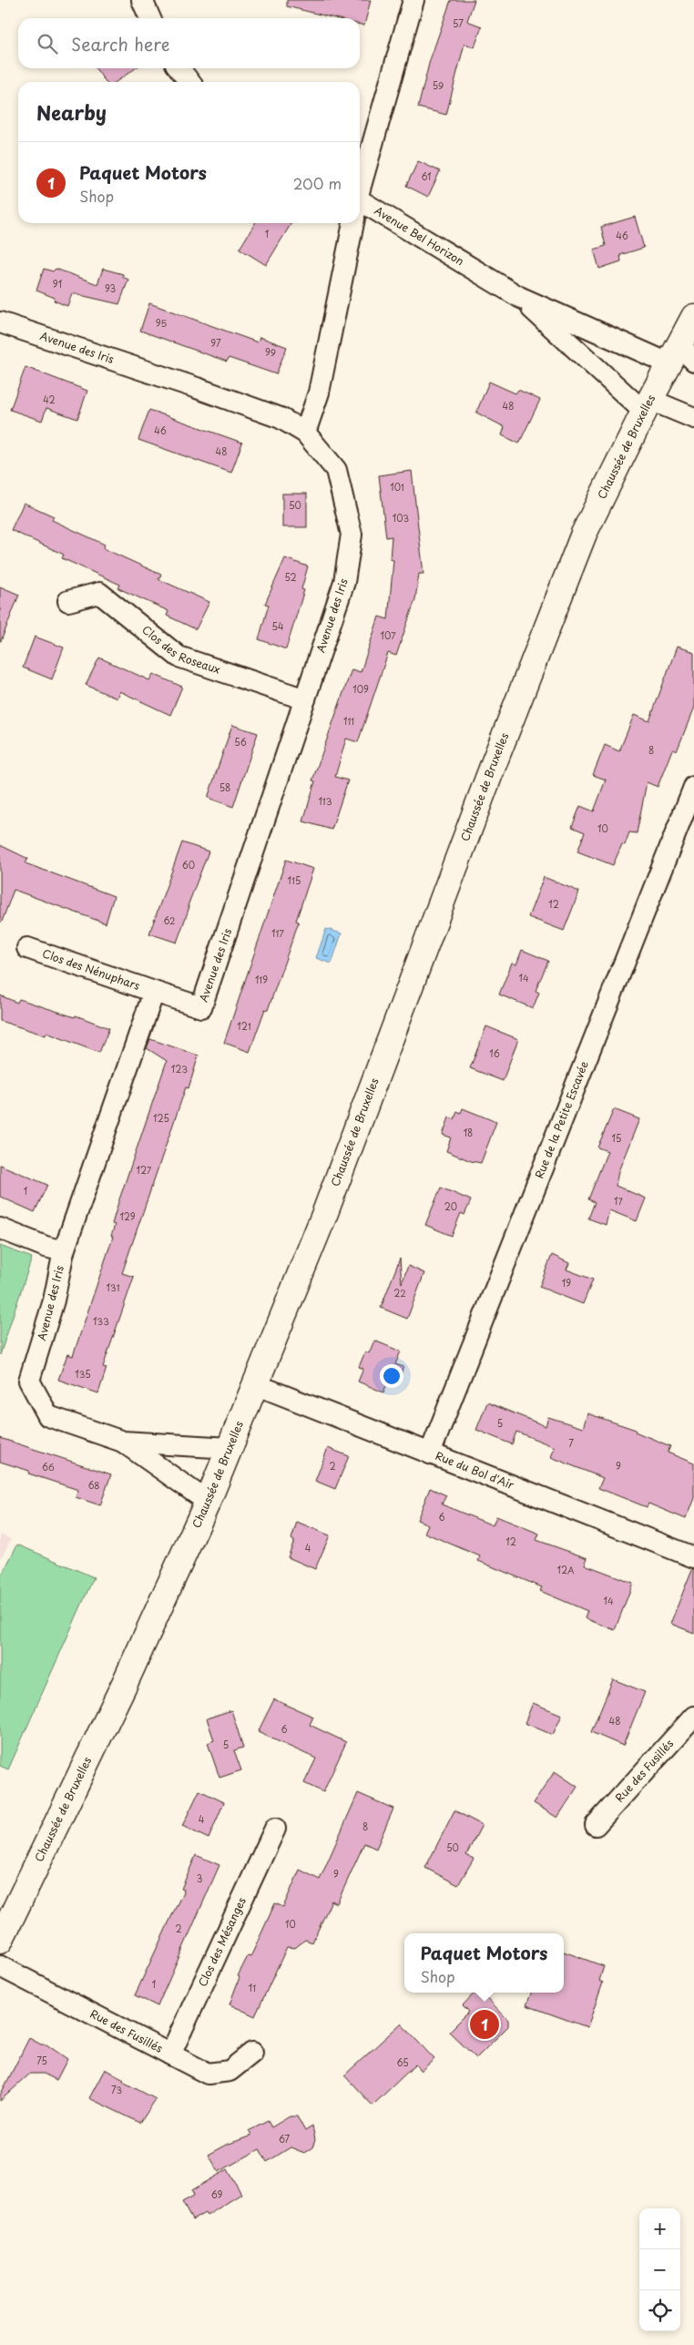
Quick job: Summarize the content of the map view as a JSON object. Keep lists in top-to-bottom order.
{
  "streets": {
    "main road": ["Chaussée de Bruxelles"],
    "street": [
      "Avenue Bel Horizon",
      "Avenue des Iris",
      "Clos des Roseaux",
      "Clos des Nénuphars",
      "Rue de la Petite Escavée",
      "Rue du Bol d'Air",
      "Rue des Fusillés",
      "Clos des Mésanges"
    ]
  },
  "crossings": [
    ["Avenue Bel Horizon", "Chaussée de Bruxelles"],
    ["Avenue des Iris", "Chaussée de Bruxelles"],
    ["Avenue des Iris", "Clos des Roseaux"],
    ["Avenue des Iris", "Clos des Nénuphars"],
    ["Chaussée de Bruxelles", "Rue du Bol d'Air"],
    ["Rue de la Petite Escavée", "Rue du Bol d'Air"],
    ["Rue des Fusillés", "Clos des Mésanges"]
  ],
  "house_numbers": [
    "57",
    "59",
    "61",
    "1",
    "46",
    "91",
    "93",
    "95",
    "97",
    "99",
    "42",
    "48",
    "46",
    "48",
    "101",
    "50",
    "103",
    "52",
    "54",
    "107",
    "109",
    "111",
    "56",
    "8",
    "58",
    "113",
    "10",
    "60",
    "115",
    "12",
    "62",
    "117",
    "14",
    "119",
    "121",
    "16",
    "123",
    "125",
    "18",
    "15",
    "127",
    "1",
    "17",
    "20",
    "129",
    "19",
    "131",
    "22",
    "133",
    "135",
    "5",
    "7",
    "2",
    "9",
    "66",
    "68",
    "6",
    "12",
    "4",
    "12A",
    "14",
    "48",
    "6",
    "5",
    "4",
    "8",
    "50",
    "9",
    "3",
    "10",
    "2",
    "1",
    "11",
    "75",
    "65",
    "73",
    "67",
    "69"
  ],
  "page": {
    "search": "Search here",
    "heading": "Nearby",
    "list": [
      {
        "mark": "1",
        "name": "Paquet Motors",
        "note": "Shop",
        "value": "200 m"
      }
    ],
    "popup": ["Paquet Motors", "Shop"],
    "pins": "1",
    "map_buttons": ["+", "−"]
  }
}
